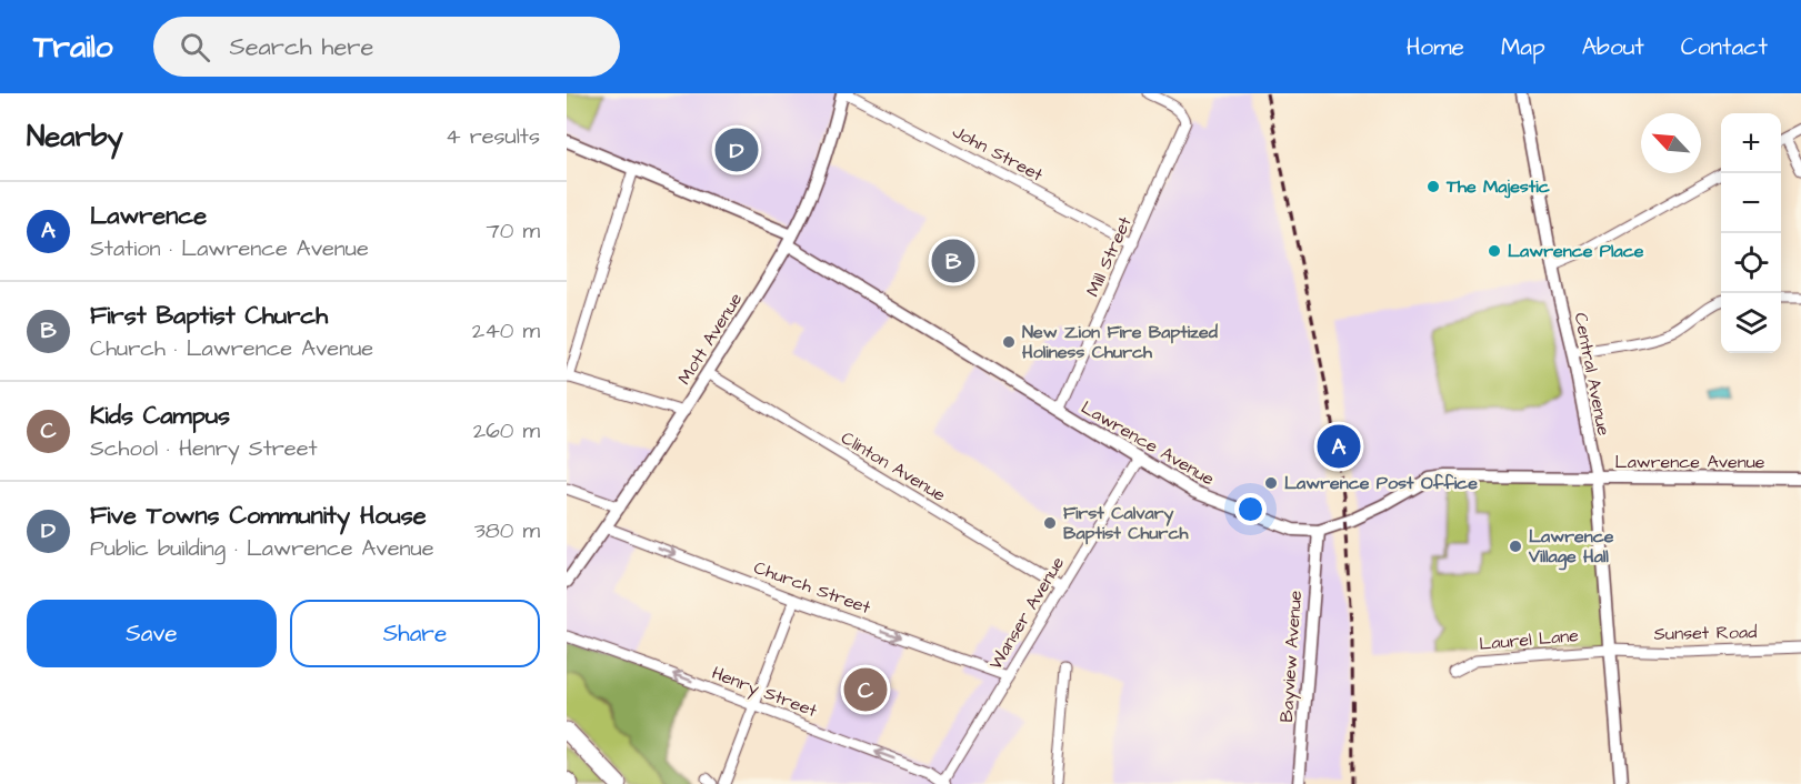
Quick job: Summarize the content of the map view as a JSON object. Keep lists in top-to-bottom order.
{
  "streets": {
    "street": [
      "John Street",
      "Mill Street",
      "Mott Avenue",
      "Central Avenue",
      "Lawrence Avenue",
      "Clinton Avenue",
      "Church Street",
      "Wanser Avenue",
      "Sunset Road",
      "Laurel Lane",
      "Bayview Avenue",
      "Henry Street"
    ]
  },
  "crossings": [
    ["John Street", "Mill Street"],
    ["John Street", "Mott Avenue"],
    ["Mill Street", "Lawrence Avenue"],
    ["Mott Avenue", "Lawrence Avenue"],
    ["Mott Avenue", "Clinton Avenue"],
    ["Mott Avenue", "Church Street"],
    ["Central Avenue", "Lawrence Avenue"],
    ["Central Avenue", "Sunset Road"],
    ["Central Avenue", "Laurel Lane"],
    ["Lawrence Avenue", "Wanser Avenue"],
    ["Lawrence Avenue", "Bayview Avenue"],
    ["Clinton Avenue", "Wanser Avenue"],
    ["Church Street", "Wanser Avenue"],
    ["Wanser Avenue", "Henry Street"],
    ["Sunset Road", "Laurel Lane"]
  ],
  "one_way": ["Church Street", "Henry Street"],
  "places": [
    "The Majestic",
    "Lawrence Place",
    "New Zion Fire Baptized Holiness Church",
    "Lawrence Post Office",
    "First Calvary Baptist Church",
    "Lawrence Village Hall"
  ],
  "north": "top left",
  "page": {
    "header": "Trailo",
    "search": "Search here",
    "nav": [
      "Home",
      "Map",
      "About",
      "Contact"
    ],
    "heading": ["Nearby", "4 results"],
    "map_buttons": ["+", "−"],
    "pins": [
      "D",
      "B",
      "A",
      "C"
    ],
    "list": [
      {
        "mark": "A",
        "name": "Lawrence",
        "note": "Station · Lawrence Avenue",
        "value": "70 m"
      },
      {
        "mark": "B",
        "name": "First Baptist Church",
        "note": "Church · Lawrence Avenue",
        "value": "240 m"
      },
      {
        "mark": "C",
        "name": "Kids Campus",
        "note": "School · Henry Street",
        "value": "260 m"
      },
      {
        "mark": "D",
        "name": "Five Towns Community House",
        "note": "Public building · Lawrence Avenue",
        "value": "380 m"
      }
    ],
    "buttons": ["Save", "Share"]
  }
}
